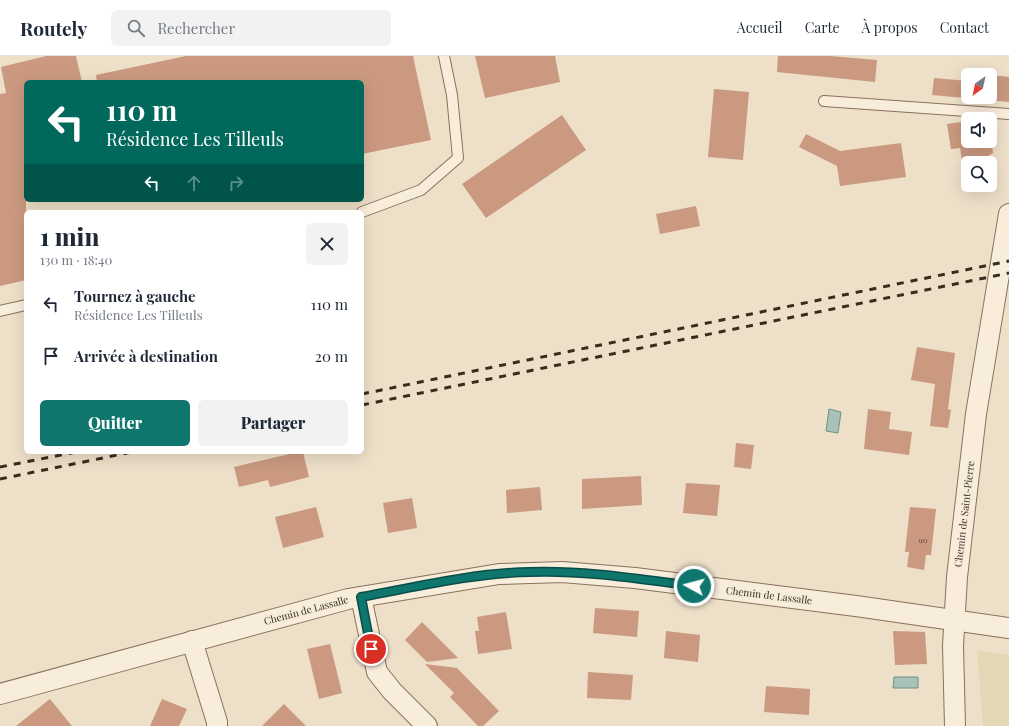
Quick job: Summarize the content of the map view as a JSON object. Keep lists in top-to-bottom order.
{
  "streets": {
    "street": ["Chemin de Saint-Pierre", "Chemin de Lassalle"]
  },
  "crossings": [
    ["Chemin de Saint-Pierre", "Chemin de Lassalle"]
  ],
  "house_numbers": ["90"],
  "north": "bottom left",
  "page": {
    "header": "Routely",
    "search": "Rechercher",
    "nav": [
      "Accueil",
      "Carte",
      "À propos",
      "Contact"
    ],
    "turn": ["110 m", "Résidence Les Tilleuls"],
    "heading": ["1 min", "130 m · 18:40"],
    "list": [
      {
        "name": "Tournez à gauche",
        "note": "Résidence Les Tilleuls",
        "value": "110 m"
      },
      {
        "name": "Arrivée à destination",
        "value": "20 m"
      }
    ],
    "buttons": ["Quitter", "Partager"]
  }
}
